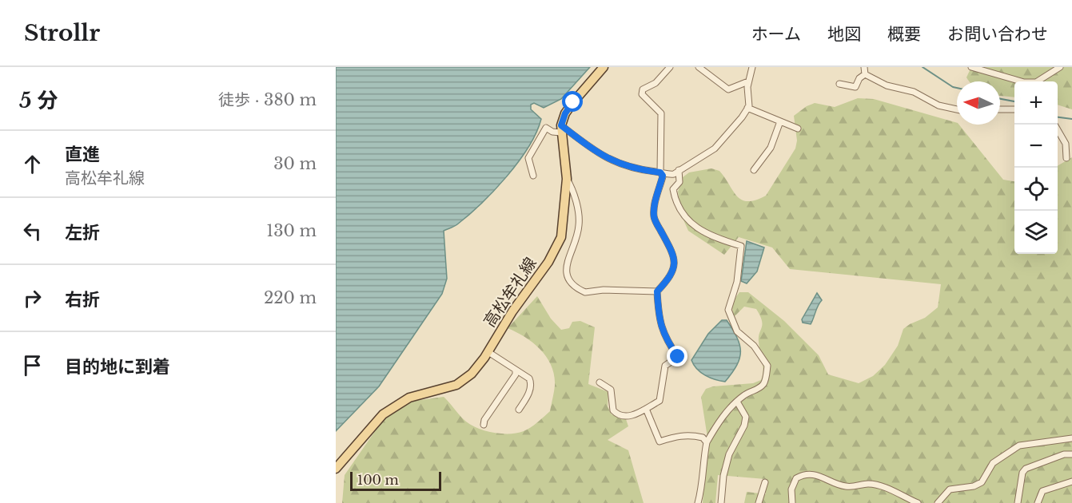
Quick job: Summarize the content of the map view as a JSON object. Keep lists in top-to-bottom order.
{
  "streets": {
    "main road": ["高松牟礼線"]
  },
  "scale_bar": "100 m",
  "north": "left",
  "page": {
    "header": "Strollr",
    "nav": [
      "ホーム",
      "地図",
      "概要",
      "お問い合わせ"
    ],
    "heading": ["5 分", "徒歩 · 380 m"],
    "map_buttons": ["+", "−"],
    "list": [
      ["直進", "高松牟礼線", "30 m"],
      ["左折", "130 m"],
      ["右折", "220 m"],
      "目的地に到着"
    ],
    "scale": "100 m"
  }
}
